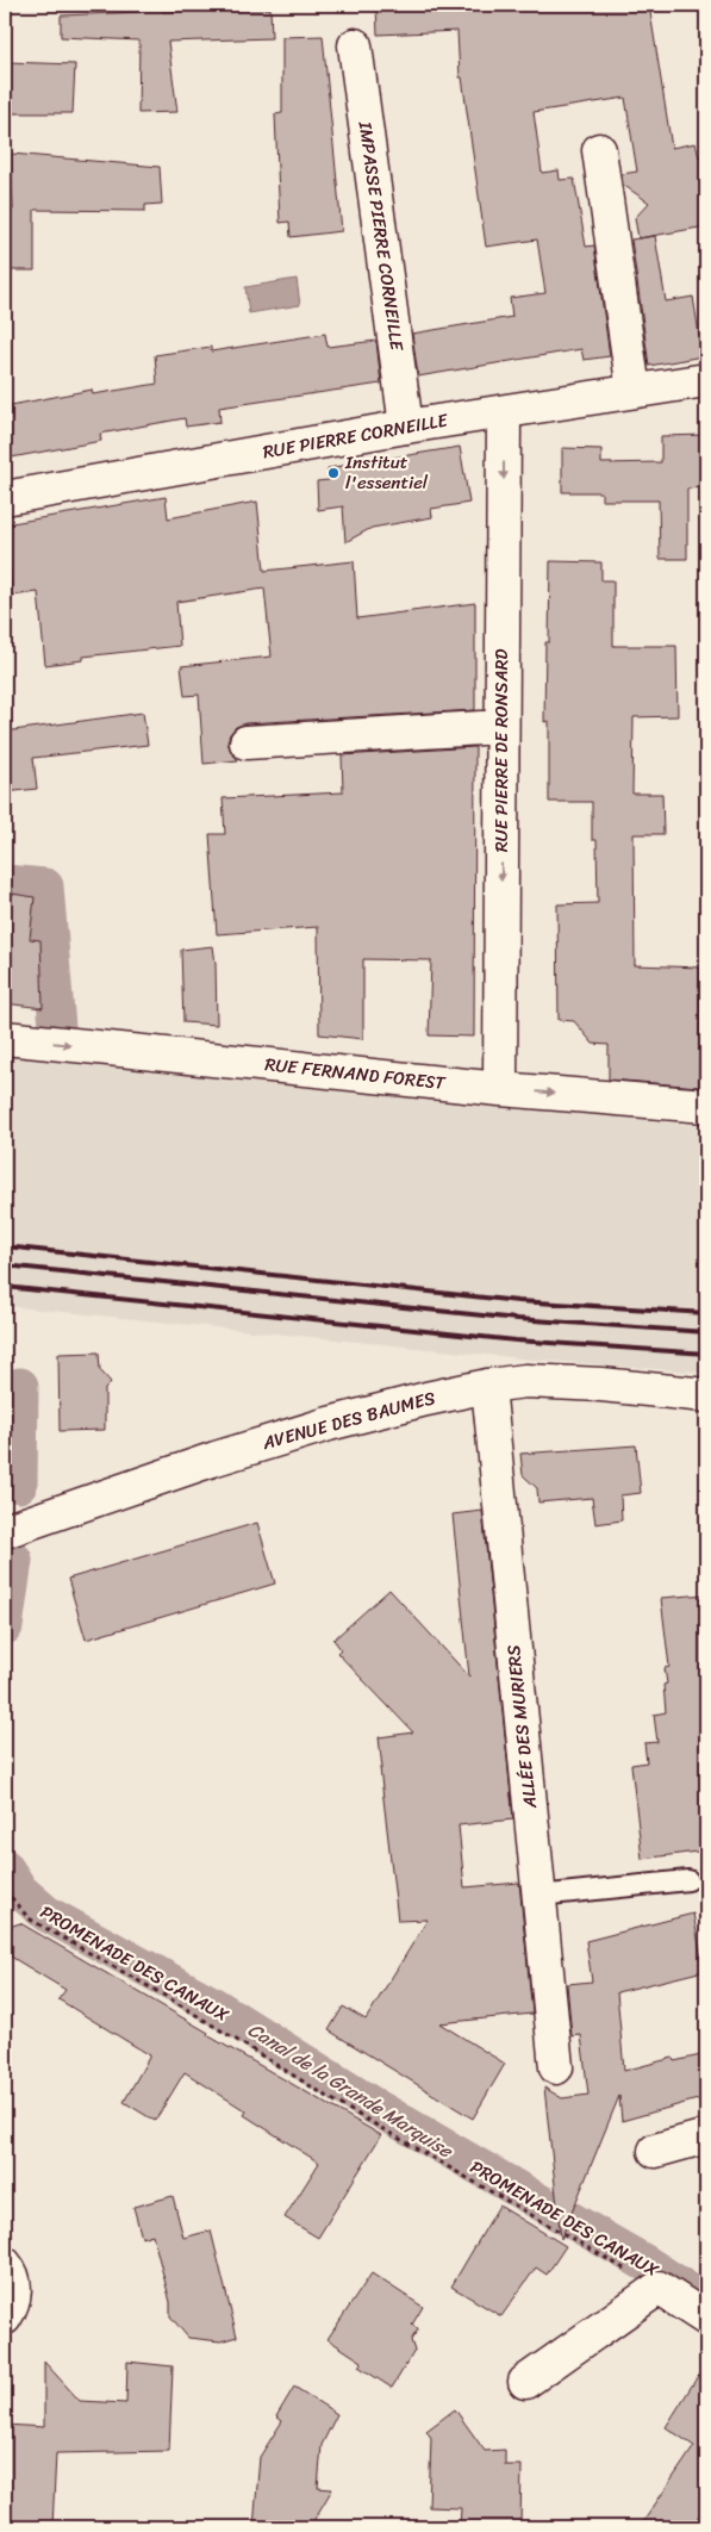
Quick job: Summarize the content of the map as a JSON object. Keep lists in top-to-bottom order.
{
  "streets": {
    "street": [
      "IMPASSE PIERRE CORNEILLE",
      "RUE PIERRE CORNEILLE",
      "RUE PIERRE DE RONSARD",
      "RUE FERNAND FOREST",
      "AVENUE DES BAUMES",
      "ALLÉE DES MURIERS"
    ],
    "path": ["PROMENADE DES CANAUX"]
  },
  "crossings": [
    ["IMPASSE PIERRE CORNEILLE", "RUE PIERRE CORNEILLE"],
    ["RUE PIERRE CORNEILLE", "RUE PIERRE DE RONSARD"],
    ["RUE PIERRE DE RONSARD", "RUE FERNAND FOREST"],
    ["AVENUE DES BAUMES", "ALLÉE DES MURIERS"]
  ],
  "one_way": ["RUE PIERRE DE RONSARD", "RUE FERNAND FOREST"],
  "water": ["Canal de la Grande Marquise"],
  "places": ["Institut l'essentiel"]
}
